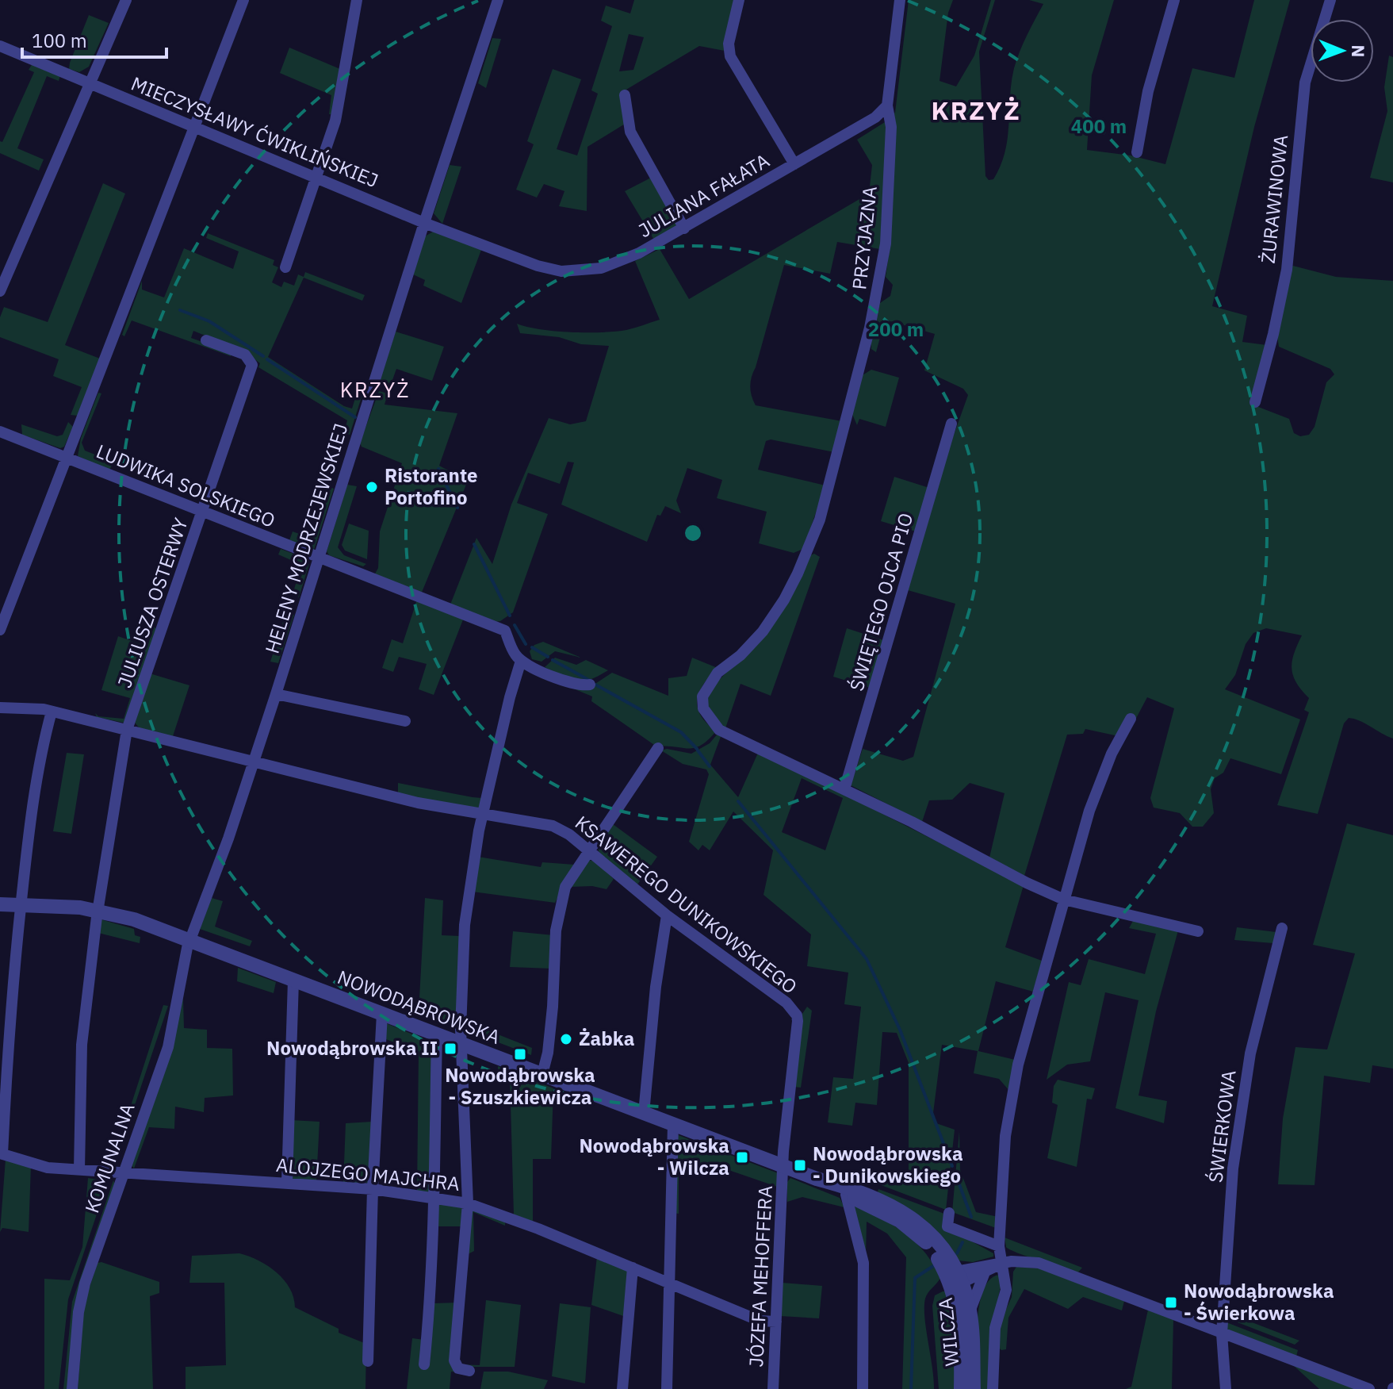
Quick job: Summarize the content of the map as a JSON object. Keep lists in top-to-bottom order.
{
  "streets": {
    "street": [
      "MIECZYSŁAWY ĆWIKLIŃSKIEJ",
      "JULIANA FAŁATA",
      "ŻURAWINOWA",
      "PRZYJAZNA",
      "LUDWIKA SOLSKIEGO",
      "HELENY MODRZEJEWSKIEJ",
      "ŚWIĘTEGO OJCA PIO",
      "JULIUSZA OSTERWY",
      "KSAWEREGO DUNIKOWSKIEGO",
      "NOWODĄBROWSKA",
      "ŚWIERKOWA",
      "KOMUNALNA",
      "ALOJZEGO MAJCHRA",
      "JÓZEFA MEHOFFERA",
      "WILCZA"
    ]
  },
  "crossings": [
    ["MIECZYSŁAWY ĆWIKLIŃSKIEJ", "JULIANA FAŁATA"],
    ["MIECZYSŁAWY ĆWIKLIŃSKIEJ", "HELENY MODRZEJEWSKIEJ"],
    ["JULIANA FAŁATA", "PRZYJAZNA"],
    ["JULIANA FAŁATA", "HELENY MODRZEJEWSKIEJ"],
    ["PRZYJAZNA", "ŚWIĘTEGO OJCA PIO"],
    ["LUDWIKA SOLSKIEGO", "HELENY MODRZEJEWSKIEJ"],
    ["LUDWIKA SOLSKIEGO", "JULIUSZA OSTERWY"],
    ["HELENY MODRZEJEWSKIEJ", "KSAWEREGO DUNIKOWSKIEGO"],
    ["HELENY MODRZEJEWSKIEJ", "NOWODĄBROWSKA"],
    ["HELENY MODRZEJEWSKIEJ", "KOMUNALNA"],
    ["JULIUSZA OSTERWY", "KSAWEREGO DUNIKOWSKIEGO"],
    ["JULIUSZA OSTERWY", "NOWODĄBROWSKA"],
    ["JULIUSZA OSTERWY", "ALOJZEGO MAJCHRA"],
    ["KSAWEREGO DUNIKOWSKIEGO", "NOWODĄBROWSKA"],
    ["KSAWEREGO DUNIKOWSKIEGO", "JÓZEFA MEHOFFERA"],
    ["NOWODĄBROWSKA", "KOMUNALNA"],
    ["NOWODĄBROWSKA", "JÓZEFA MEHOFFERA"],
    ["NOWODĄBROWSKA", "WILCZA"],
    ["KOMUNALNA", "ALOJZEGO MAJCHRA"],
    ["ALOJZEGO MAJCHRA", "JÓZEFA MEHOFFERA"]
  ],
  "districts": ["KRZYŻ", "KRZYŻ"],
  "places": {
    "other": ["Ristorante Portofino", "Żabka"],
    "transit": [
      "Nowodąbrowska II",
      "Nowodąbrowska - Szuszkiewicza",
      "Nowodąbrowska - Wilcza",
      "Nowodąbrowska - Dunikowskiego",
      "Nowodąbrowska - Świerkowa"
    ]
  },
  "scale_bar": "100 m",
  "north": "right",
  "rings": ["400 m", "200 m"]
}
